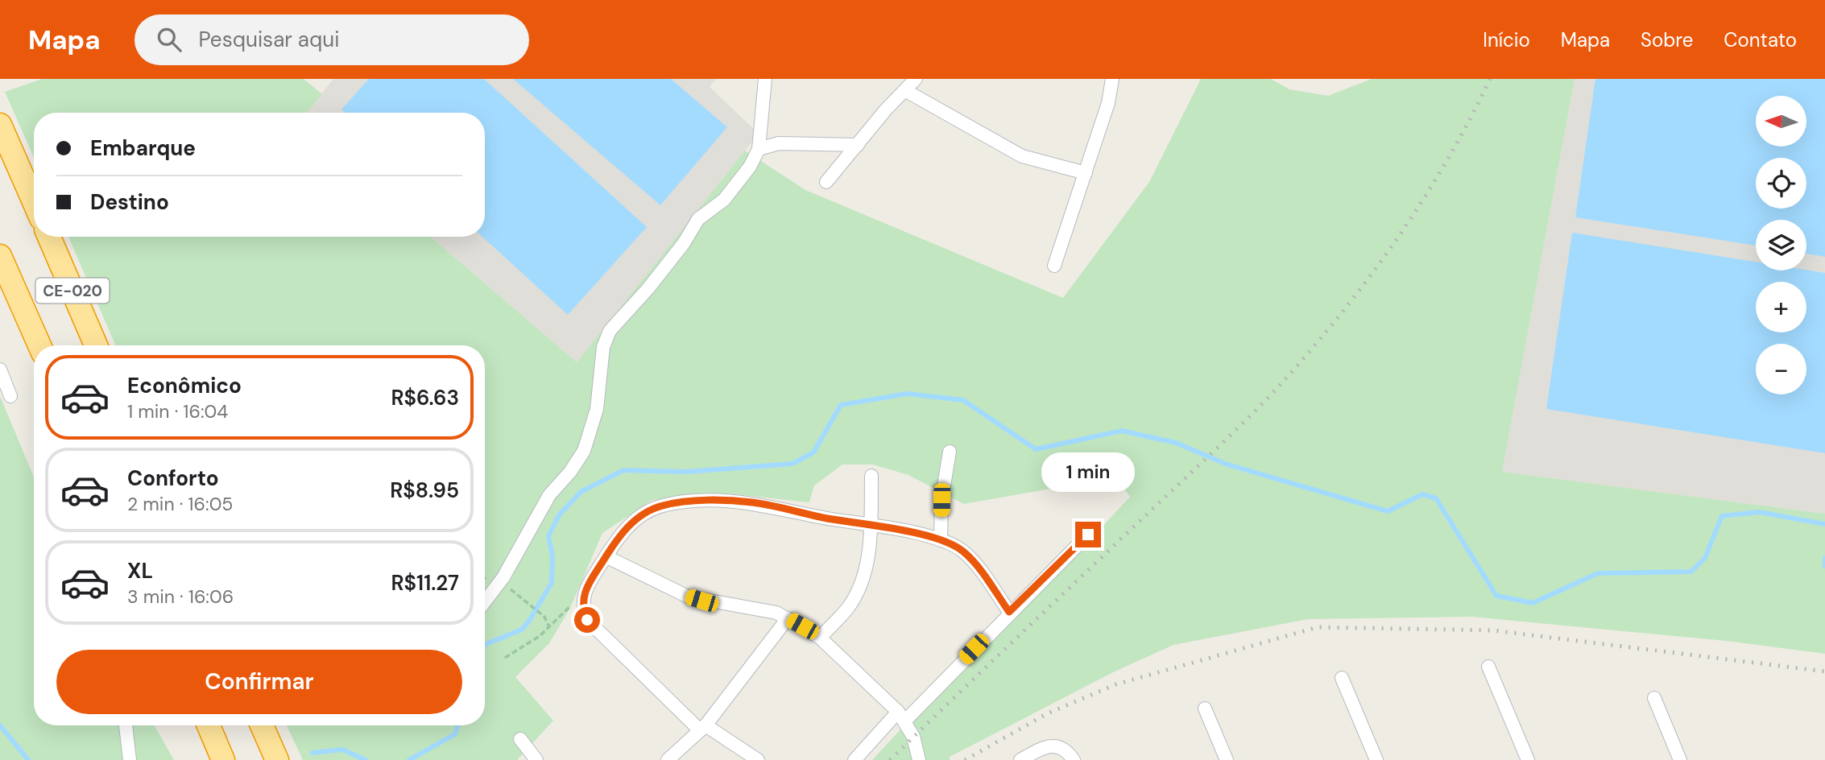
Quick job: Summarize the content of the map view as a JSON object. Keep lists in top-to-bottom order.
{
  "streets": {
    "highway": ["CE-020"]
  },
  "north": "left",
  "page": {
    "header": "Mapa",
    "search": "Pesquisar aqui",
    "nav": [
      "Início",
      "Mapa",
      "Sobre",
      "Contato"
    ],
    "map_buttons": ["+", "−"],
    "banner": ["Embarque", "Destino"],
    "list": [
      {
        "name": "Econômico",
        "note": "1 min · 16:04",
        "value": "R$6.63"
      },
      {
        "name": "Conforto",
        "note": "2 min · 16:05",
        "value": "R$8.95"
      },
      {
        "name": "XL",
        "note": "3 min · 16:06",
        "value": "R$11.27"
      }
    ],
    "bubble": "1 min",
    "buttons": "Confirmar"
  }
}
